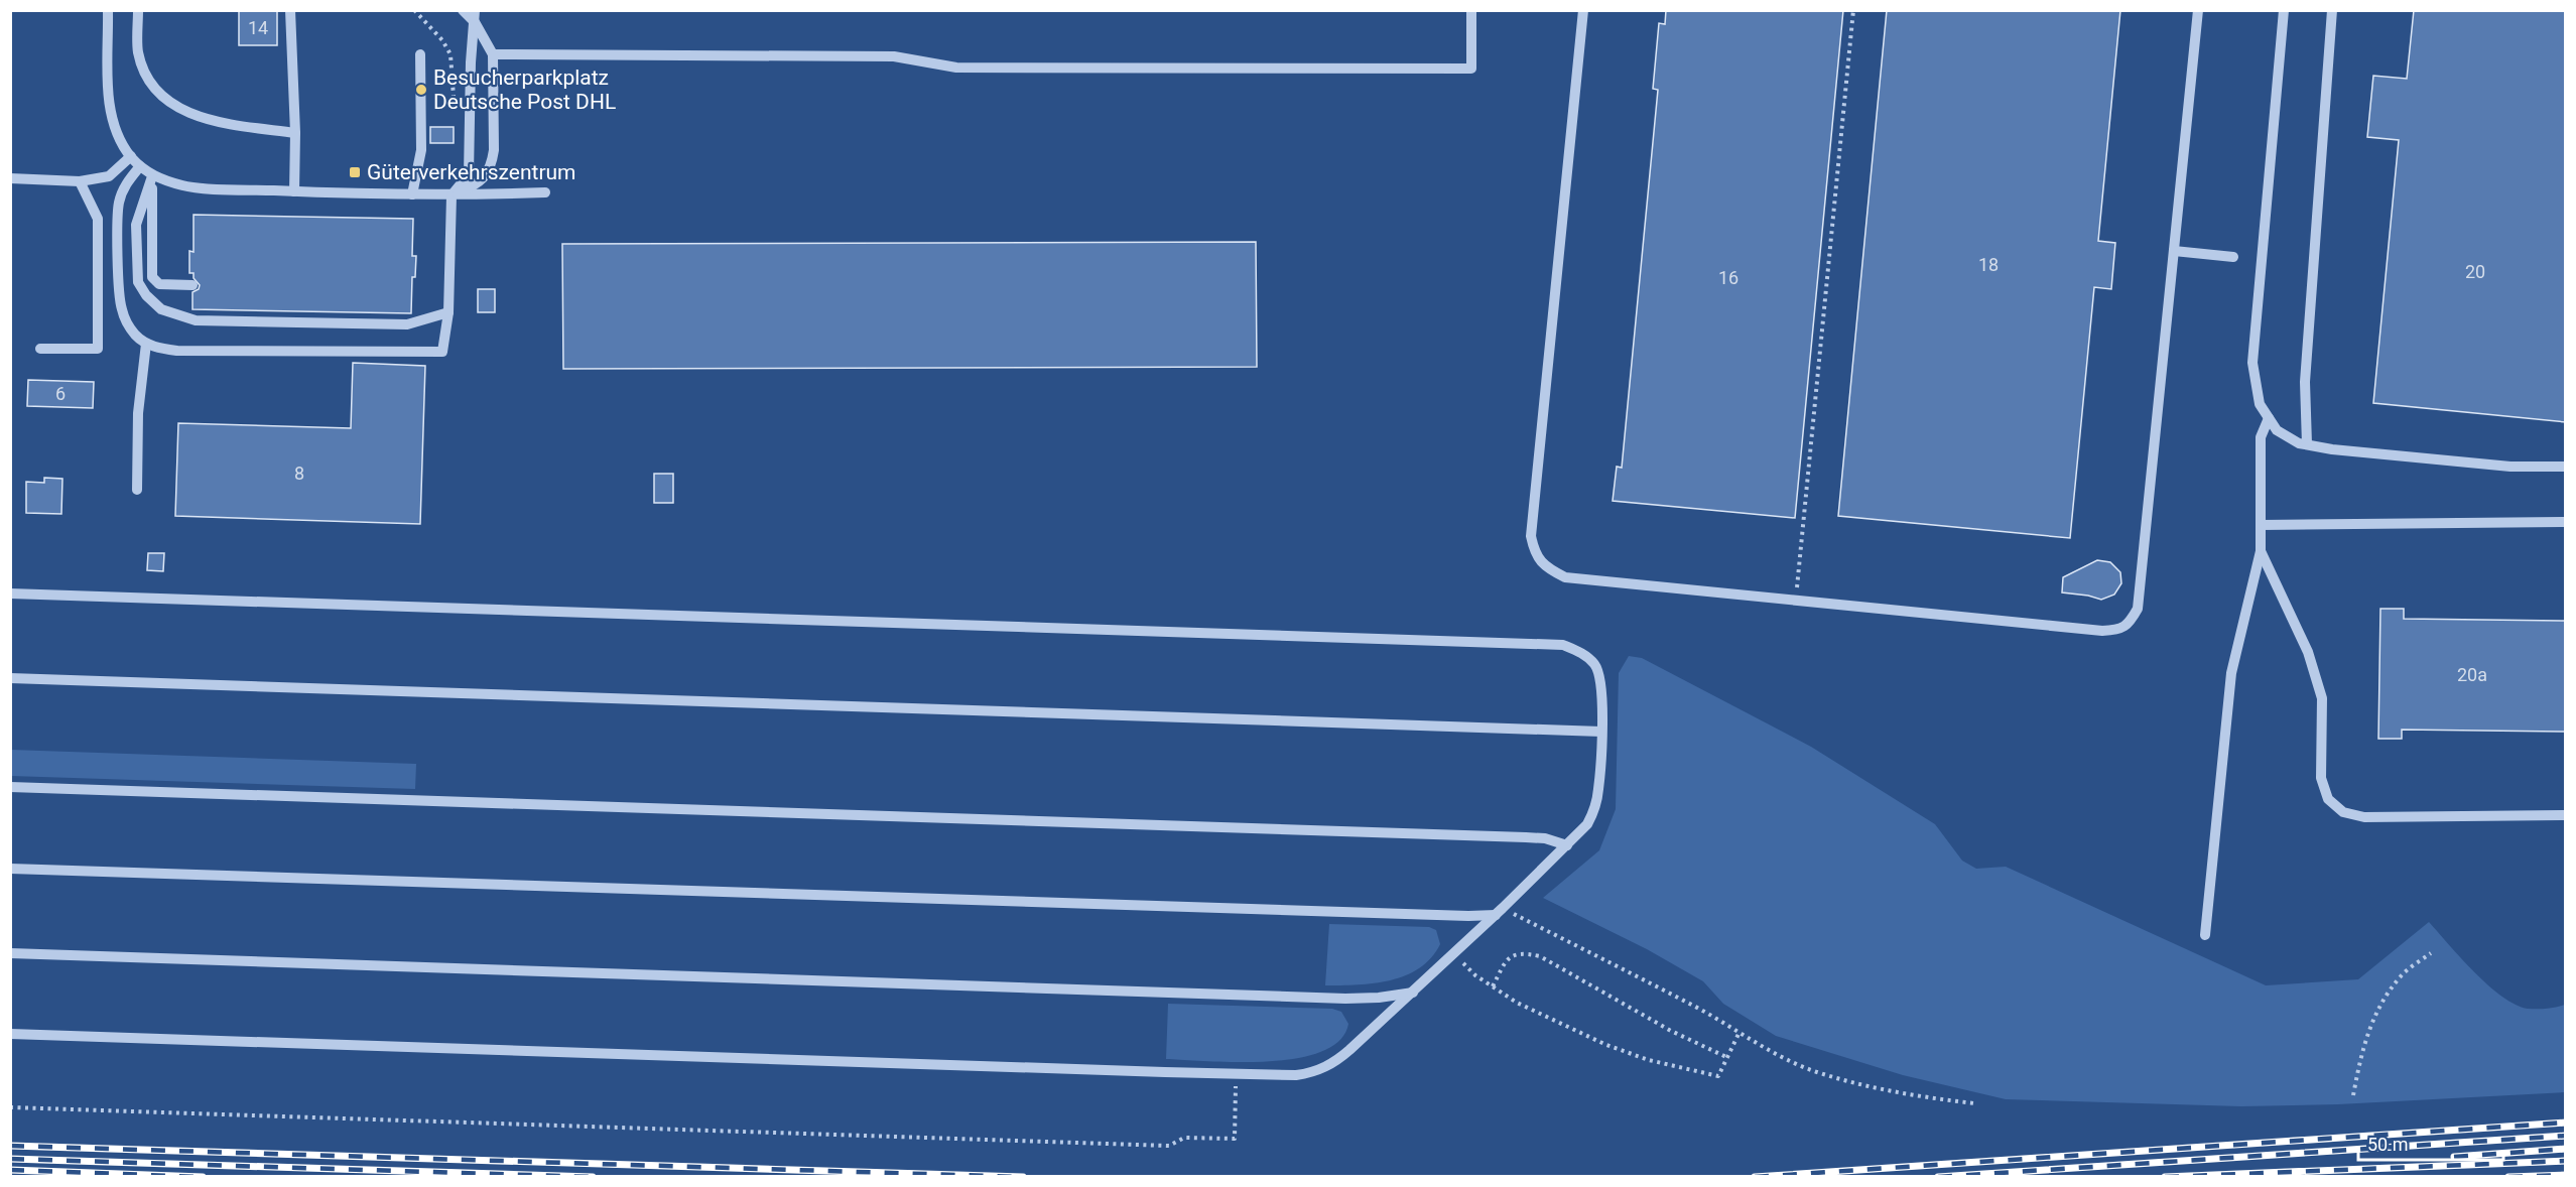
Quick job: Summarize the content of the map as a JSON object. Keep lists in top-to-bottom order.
{
  "places": {
    "other": ["Besucherparkplatz Deutsche Post DHL"],
    "transit": ["Güterverkehrszentrum"]
  },
  "house_numbers": [
    "14",
    "18",
    "20",
    "16",
    "6",
    "8",
    "20a"
  ],
  "scale_bar": "50 m"
}
